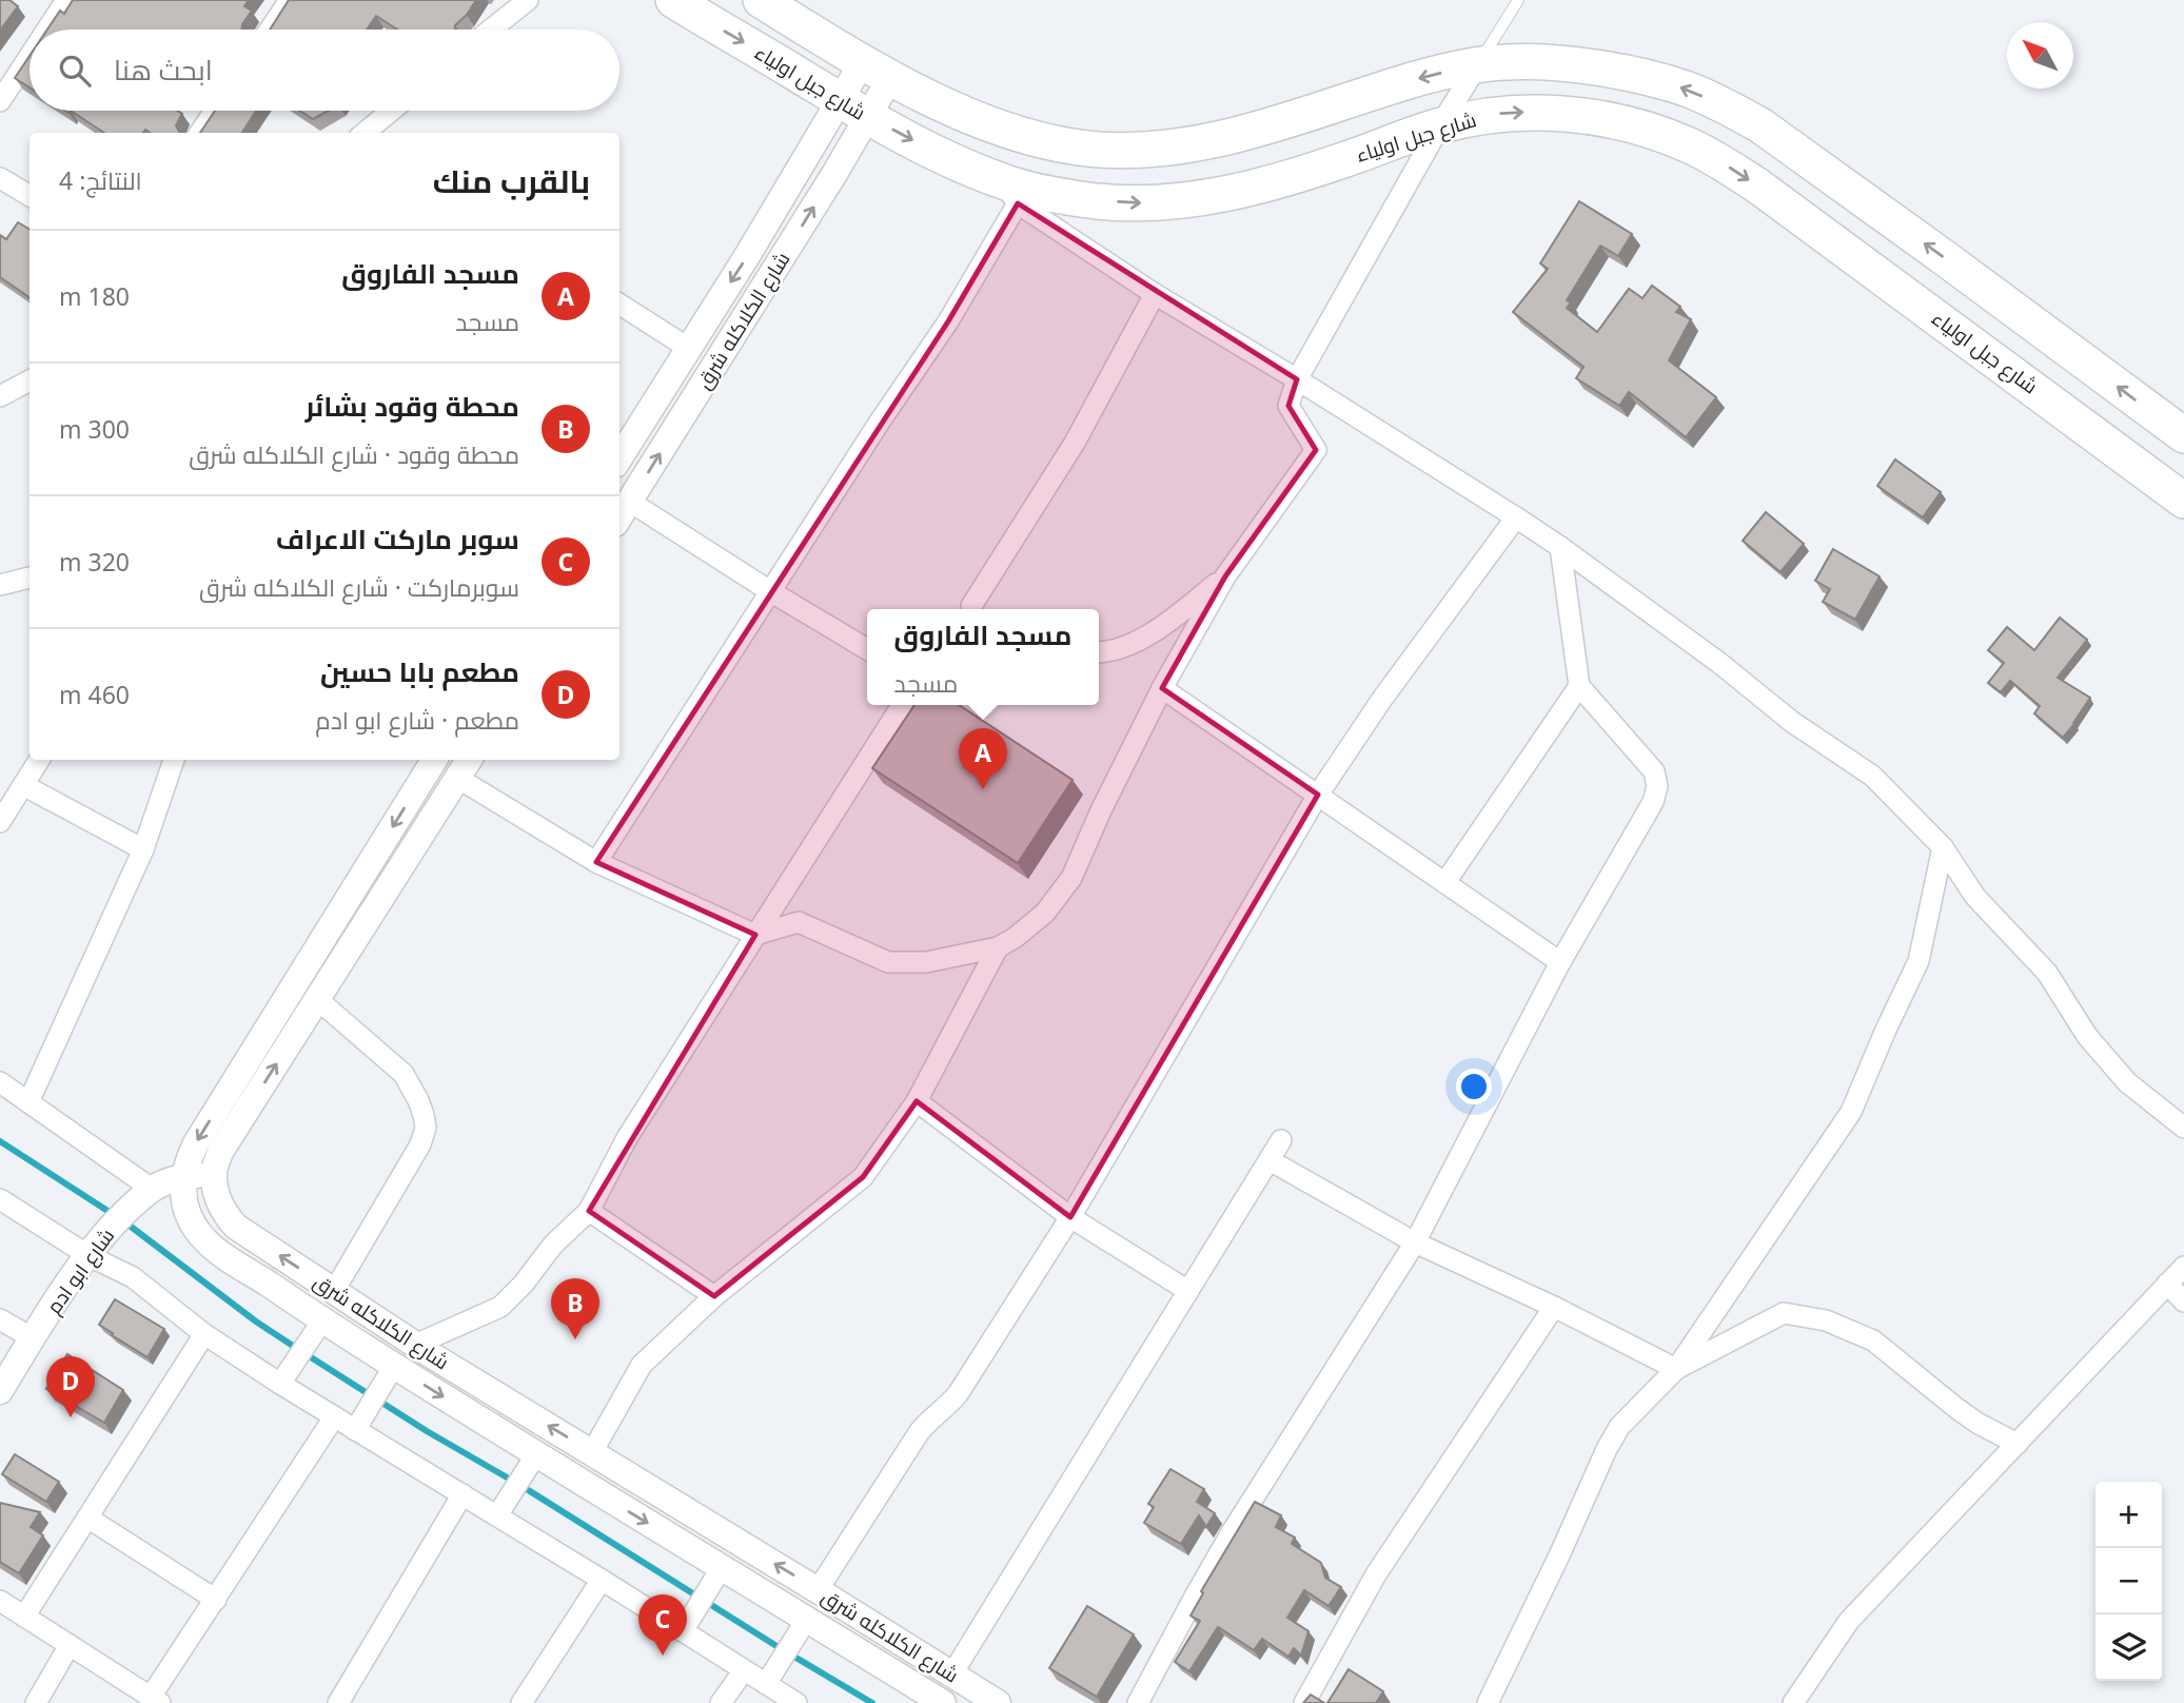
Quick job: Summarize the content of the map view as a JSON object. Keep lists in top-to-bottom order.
{
  "streets": {
    "highway": ["شارع جبل اولياء"],
    "street": ["شارع الكلاكله شرق", "شارع ابو ادم"]
  },
  "crossings": [
    ["شارع جبل اولياء", "شارع الكلاكله شرق"],
    ["شارع الكلاكله شرق", "شارع ابو ادم"]
  ],
  "north": "top left",
  "page": {
    "search": "ابحث هنا",
    "heading": ["بالقرب منك", "النتائج: 4"],
    "list": [
      {
        "mark": "A",
        "name": "مسجد الفاروق",
        "note": "مسجد",
        "value": "180 m"
      },
      {
        "mark": "B",
        "name": "محطة وقود بشائر",
        "note": "محطة وقود · شارع الكلاكله شرق",
        "value": "300 m"
      },
      {
        "mark": "C",
        "name": "سوبر ماركت الاعراف",
        "note": "سوبرماركت · شارع الكلاكله شرق",
        "value": "320 m"
      },
      {
        "mark": "D",
        "name": "مطعم بابا حسين",
        "note": "مطعم · شارع ابو ادم",
        "value": "460 m"
      }
    ],
    "popup": ["مسجد الفاروق", "مسجد"],
    "pins": [
      "A",
      "B",
      "D",
      "C"
    ],
    "map_buttons": ["+", "−"]
  }
}
